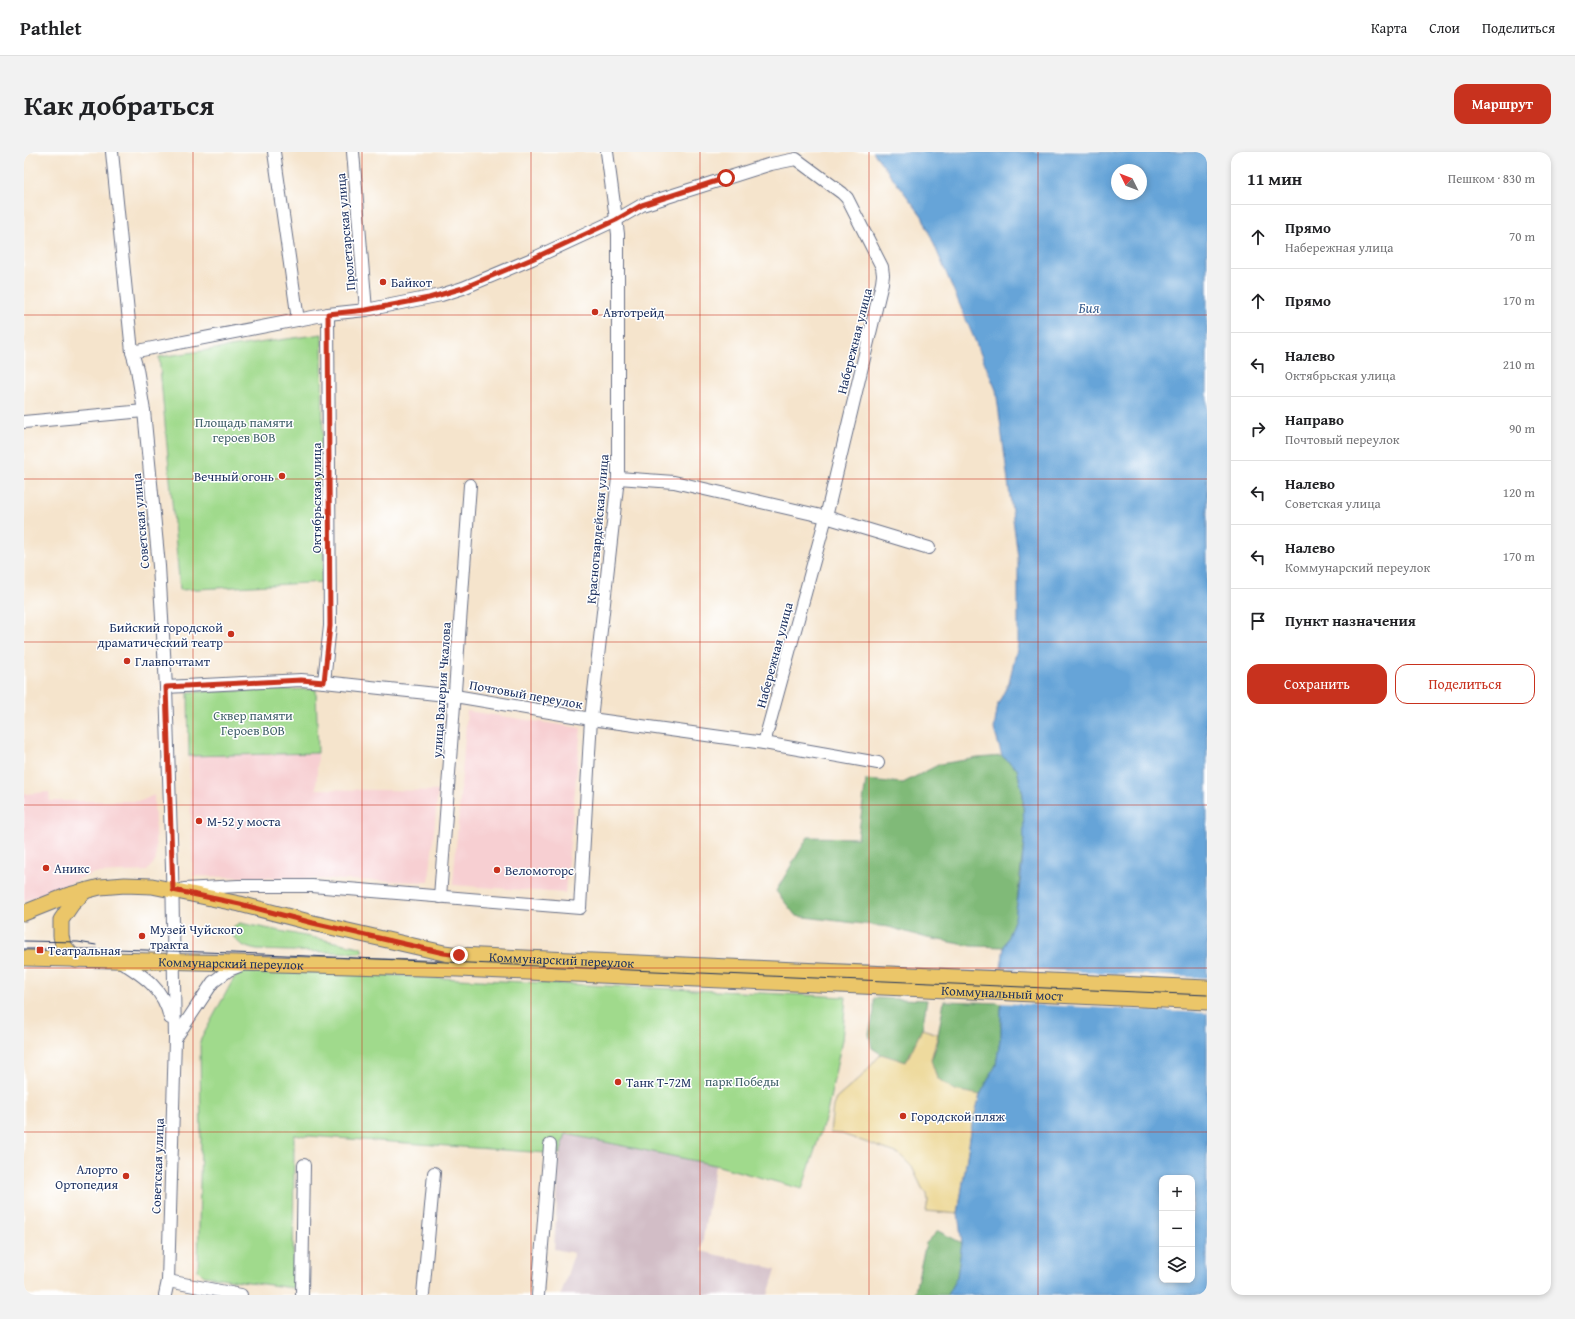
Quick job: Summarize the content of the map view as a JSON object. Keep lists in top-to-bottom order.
{
  "streets": {
    "main road": ["Коммунарский переулок", "Коммунальный мост"],
    "street": [
      "Пролетарская улица",
      "Набережная улица",
      "Октябрьская улица",
      "Советская улица",
      "Красногвардейская улица",
      "улица Валерия Чкалова",
      "Почтовый переулок"
    ]
  },
  "crossings": [
    ["Пролетарская улица", "Набережная улица"],
    ["Набережная улица", "Октябрьская улица"],
    ["Набережная улица", "Советская улица"],
    ["Набережная улица", "Красногвардейская улица"],
    ["Набережная улица", "Почтовый переулок"],
    ["Октябрьская улица", "Почтовый переулок"],
    ["Советская улица", "Почтовый переулок"],
    ["Советская улица", "Коммунарский переулок"],
    ["Красногвардейская улица", "улица Валерия Чкалова"],
    ["Красногвардейская улица", "Почтовый переулок"],
    ["улица Валерия Чкалова", "Почтовый переулок"],
    ["Коммунарский переулок", "Коммунальный мост"]
  ],
  "water": ["Бия"],
  "parks": ["Площадь памяти героев ВОВ", "Сквер памяти Героев ВОВ", "парк Победы"],
  "places": {
    "other": [
      "Байкот",
      "Автотрейд",
      "Вечный огонь",
      "Бийский городской драматический театр",
      "Главпочтамт",
      "М-52 у моста",
      "Аникс",
      "Веломоторс",
      "Музей Чуйского тракта",
      "Танк Т-72М",
      "Городской пляж",
      "Алорто Ортопедия"
    ],
    "transit": ["Театральная"]
  },
  "north": "top left",
  "page": {
    "header": "Pathlet",
    "nav": ["Карта", "Слои", "Поделиться"],
    "title": "Как добраться",
    "buttons": [
      "Маршрут",
      ["Сохранить", "Поделиться"]
    ],
    "heading": ["11 мин", "Пешком · 830 m"],
    "list": [
      ["Прямо", "Набережная улица", "70 m"],
      ["Прямо", "170 m"],
      ["Налево", "Октябрьская улица", "210 m"],
      ["Направо", "Почтовый переулок", "90 m"],
      ["Налево", "Советская улица", "120 m"],
      ["Налево", "Коммунарский переулок", "170 m"],
      "Пункт назначения"
    ],
    "map_buttons": ["+", "−"]
  }
}
